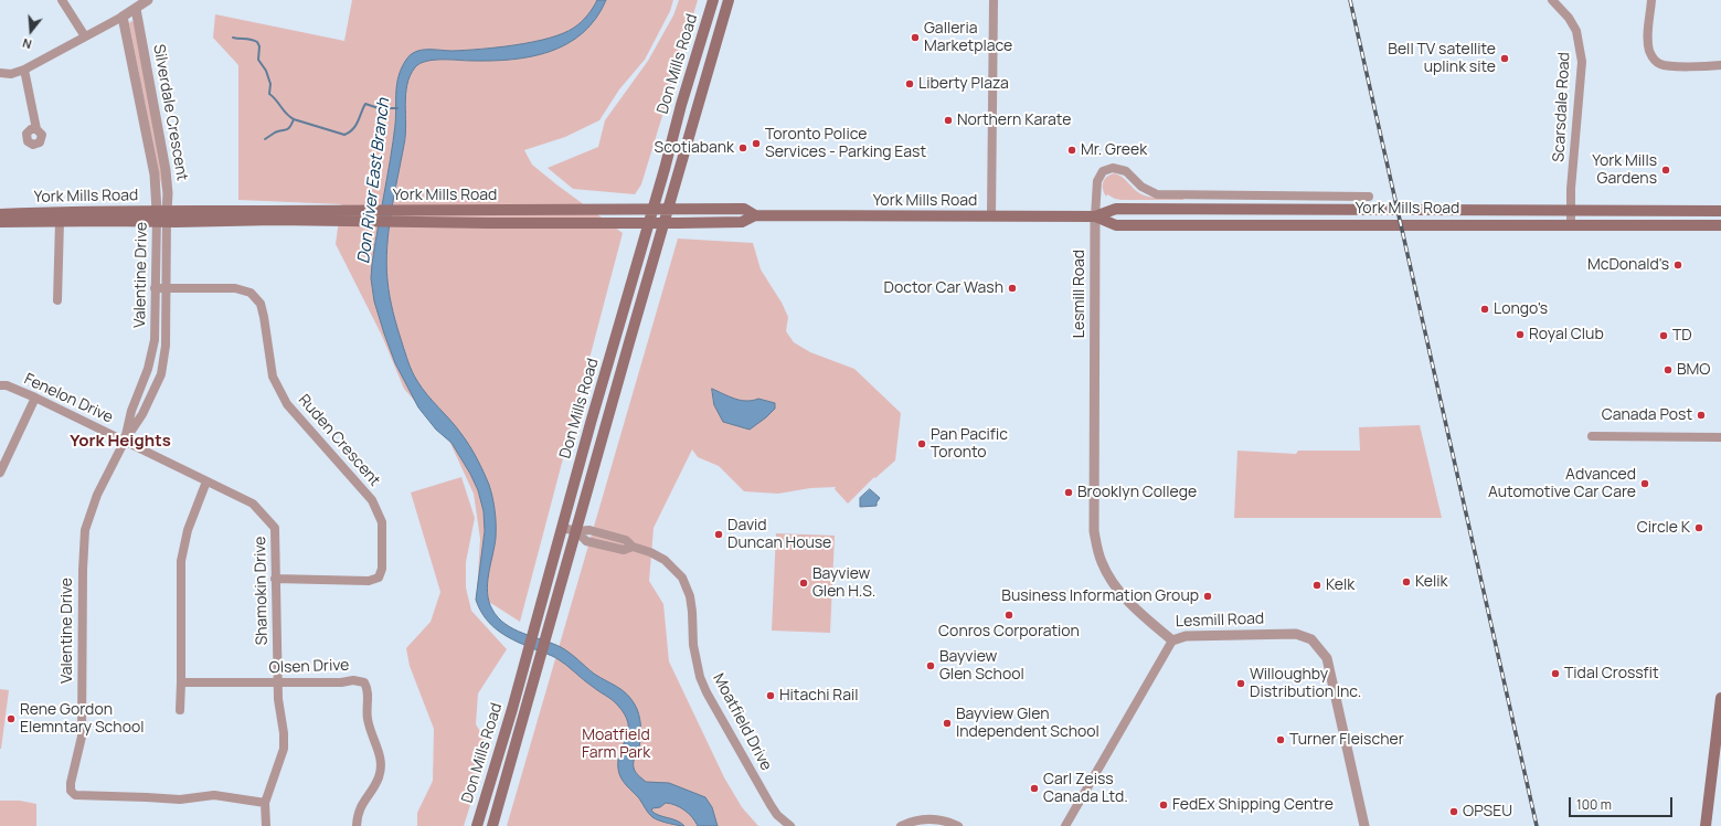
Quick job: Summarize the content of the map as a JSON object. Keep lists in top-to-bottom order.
{
  "streets": {
    "main road": ["Don Mills Road", "York Mills Road"],
    "street": [
      "Scarsdale Road",
      "Silverdale Crescent",
      "Valentine Drive",
      "Lesmill Road",
      "Fenelon Drive",
      "Ruden Crescent",
      "Shamokin Drive",
      "Olsen Drive",
      "Moatfield Drive"
    ]
  },
  "crossings": [
    ["Don Mills Road", "York Mills Road"],
    ["Don Mills Road", "Moatfield Drive"],
    ["Scarsdale Road", "York Mills Road"],
    ["Silverdale Crescent", "York Mills Road"],
    ["Silverdale Crescent", "Valentine Drive"],
    ["York Mills Road", "Valentine Drive"],
    ["York Mills Road", "Lesmill Road"],
    ["Valentine Drive", "Fenelon Drive"],
    ["Valentine Drive", "Ruden Crescent"],
    ["Valentine Drive", "Shamokin Drive"],
    ["Fenelon Drive", "Shamokin Drive"],
    ["Ruden Crescent", "Shamokin Drive"],
    ["Shamokin Drive", "Olsen Drive"]
  ],
  "districts": ["York Heights"],
  "water": ["Don River East Branch"],
  "parks": ["Moatfield Farm Park"],
  "places": [
    "Galleria Marketplace",
    "Bell TV satellite uplink site",
    "Liberty Plaza",
    "Northern Karate",
    "Toronto Police Services - Parking East",
    "Scotiabank",
    "Mr. Greek",
    "York Mills Gardens",
    "McDonald's",
    "Doctor Car Wash",
    "Longo's",
    "Royal Club",
    "TD",
    "BMO",
    "Canada Post",
    "Pan Pacific Toronto",
    "Advanced Automotive Car Care",
    "Brooklyn College",
    "Circle K",
    "David Duncan House",
    "Kelik",
    "Bayview Glen H.S.",
    "Kelk",
    "Business Information Group",
    "Conros Corporation",
    "Bayview Glen School",
    "Tidal Crossfit",
    "Willoughby Distribution Inc.",
    "Hitachi Rail",
    "Rene Gordon Elemntary School",
    "Bayview Glen Independent School",
    "Turner Fleischer",
    "Carl Zeiss Canada Ltd.",
    "FedEx Shipping Centre",
    "OPSEU"
  ],
  "scale_bar": "100 m",
  "north": "bottom"
}
